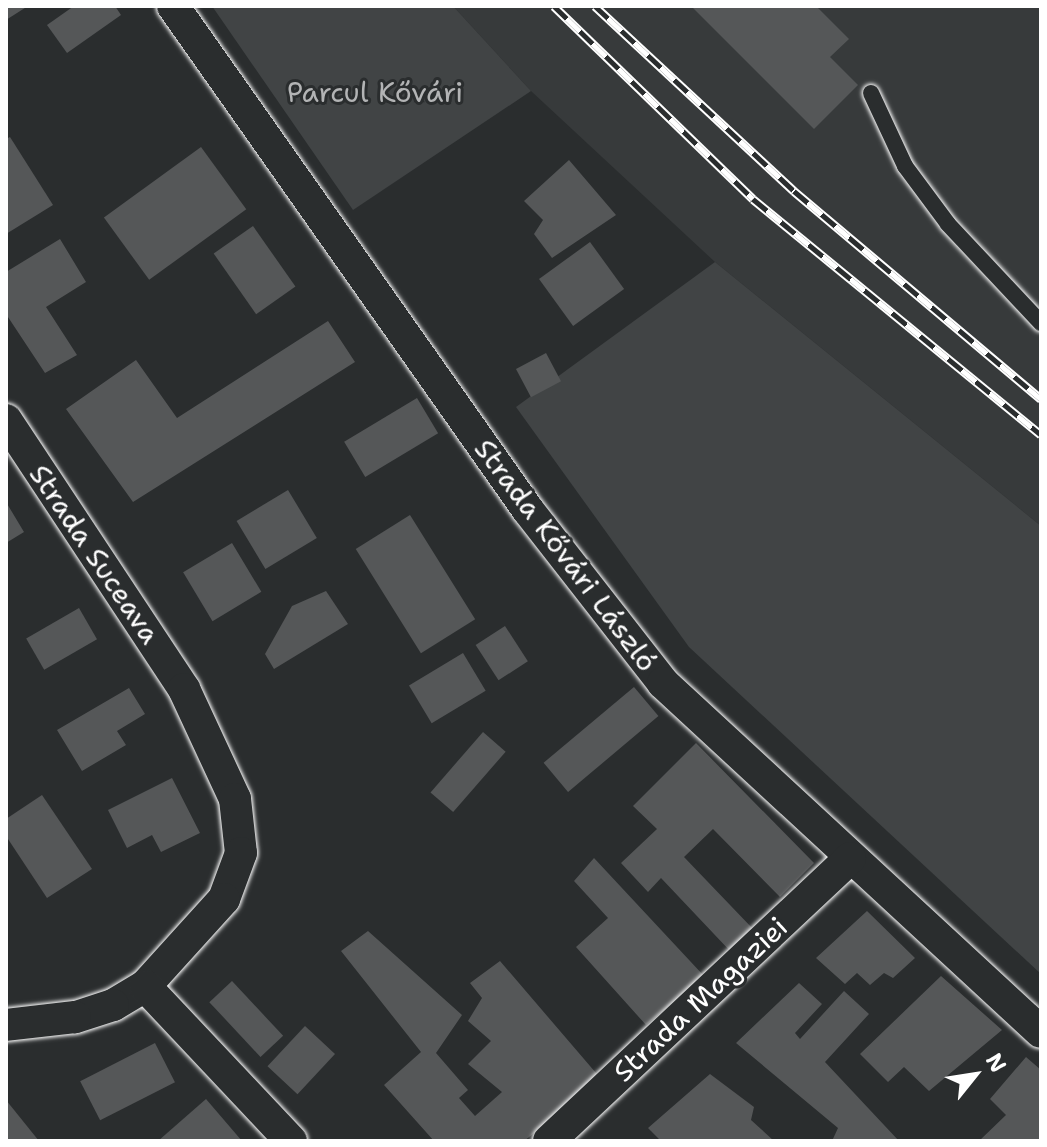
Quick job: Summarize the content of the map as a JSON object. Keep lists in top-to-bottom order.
{
  "streets": {
    "street": ["Strada Suceava", "Strada Kővári László", "Strada Magaziei"]
  },
  "crossings": [
    ["Strada Kővári László", "Strada Magaziei"]
  ],
  "parks": ["Parcul Kővári"],
  "north": "top right"
}
